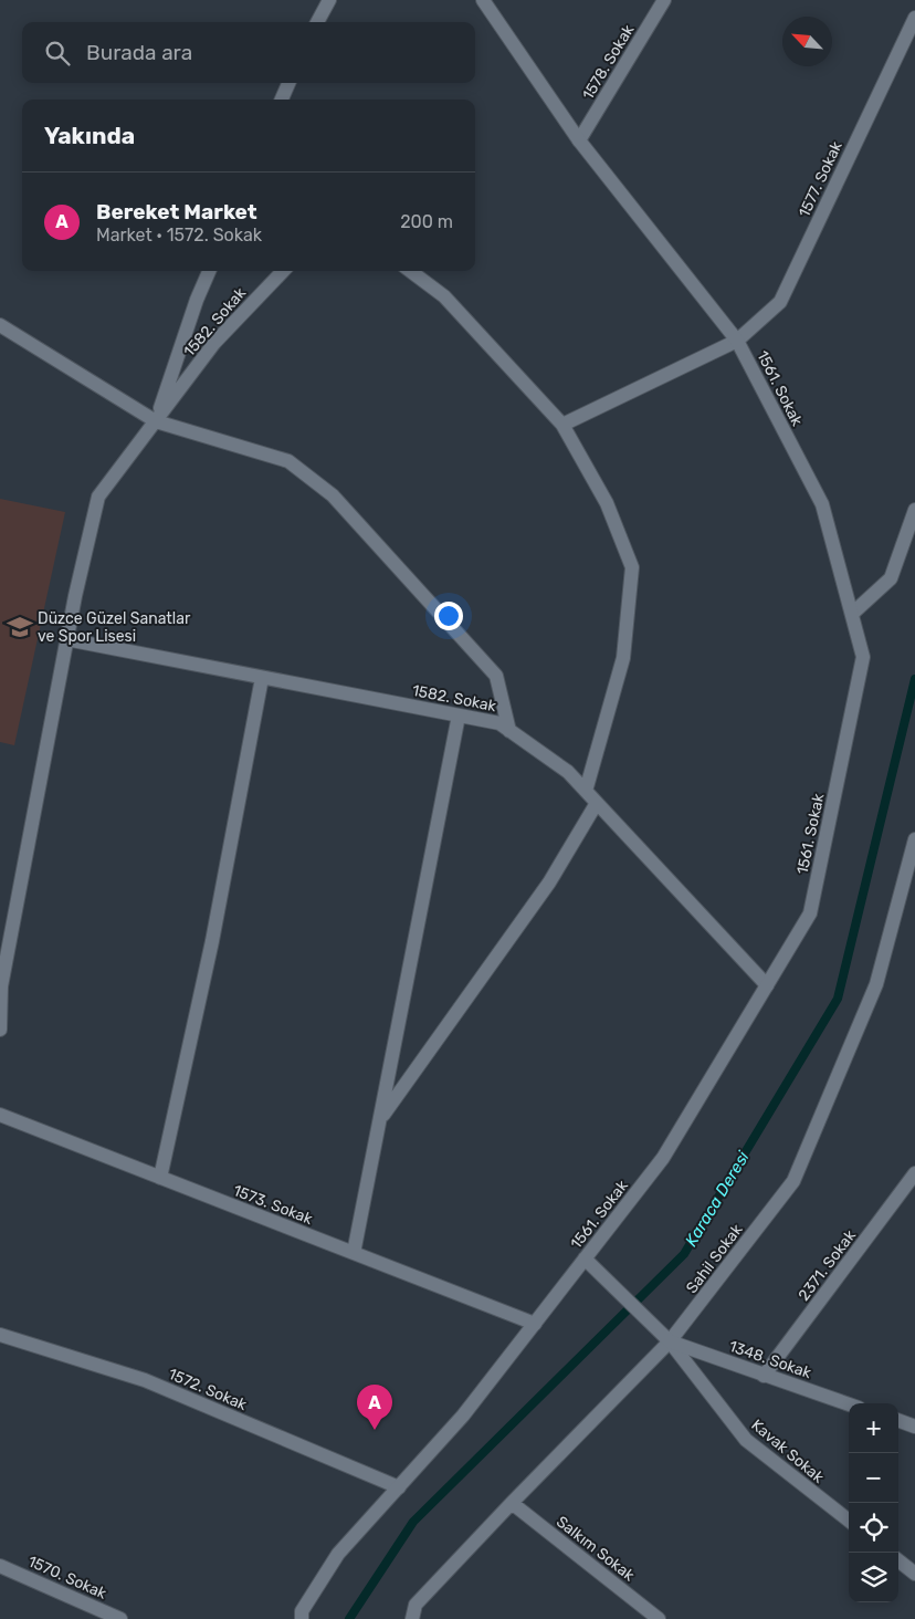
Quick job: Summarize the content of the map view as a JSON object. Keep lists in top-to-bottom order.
{
  "streets": {
    "street": [
      "1578. Sokak",
      "1577. Sokak",
      "1582. Sokak",
      "1561. Sokak",
      "1573. Sokak",
      "Sahil Sokak",
      "2371. Sokak",
      "1348. Sokak",
      "1572. Sokak",
      "Kavak Sokak",
      "Salkım Sokak",
      "1570. Sokak"
    ]
  },
  "crossings": [
    ["1578. Sokak", "1561. Sokak"],
    ["1577. Sokak", "1561. Sokak"],
    ["1582. Sokak", "1561. Sokak"],
    ["1561. Sokak", "1573. Sokak"],
    ["1561. Sokak", "1572. Sokak"],
    ["1561. Sokak", "Kavak Sokak"],
    ["Sahil Sokak", "1348. Sokak"],
    ["Sahil Sokak", "Kavak Sokak"],
    ["Sahil Sokak", "Salkım Sokak"],
    ["2371. Sokak", "1348. Sokak"],
    ["1348. Sokak", "Kavak Sokak"]
  ],
  "water": ["Karaca Deresi"],
  "places": {
    "school or university": ["Düzce Güzel Sanatlar ve Spor Lisesi"]
  },
  "north": "top left",
  "page": {
    "search": "Burada ara",
    "heading": "Yakında",
    "list": [
      {
        "mark": "A",
        "name": "Bereket Market",
        "note": "Market · 1572. Sokak",
        "value": "200 m"
      }
    ],
    "pins": "A",
    "map_buttons": ["+", "−"]
  }
}
